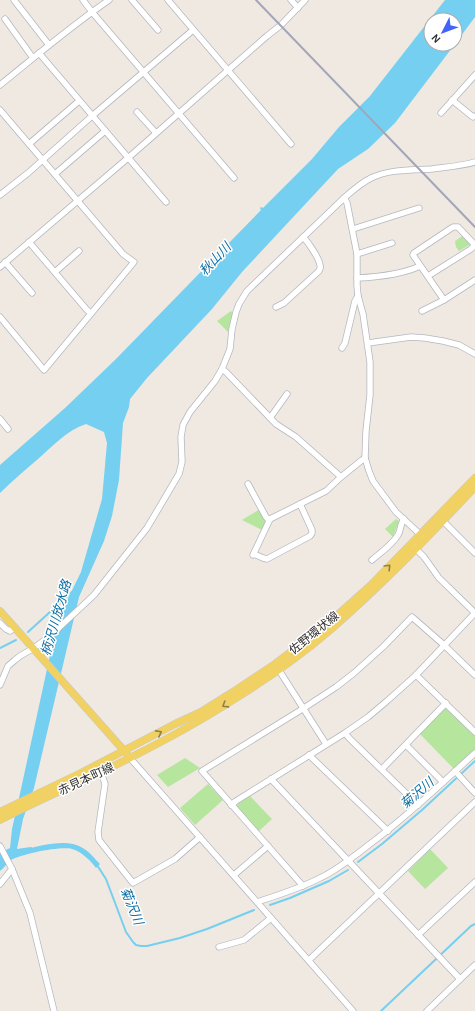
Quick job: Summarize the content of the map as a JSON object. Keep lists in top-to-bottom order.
{
  "streets": {
    "main road": ["佐野環状線", "赤見本町線"]
  },
  "crossings": [
    ["佐野環状線", "赤見本町線"]
  ],
  "water": ["秋山川", "柄沢川放水路", "菊沢川"],
  "north": "bottom left"
}
